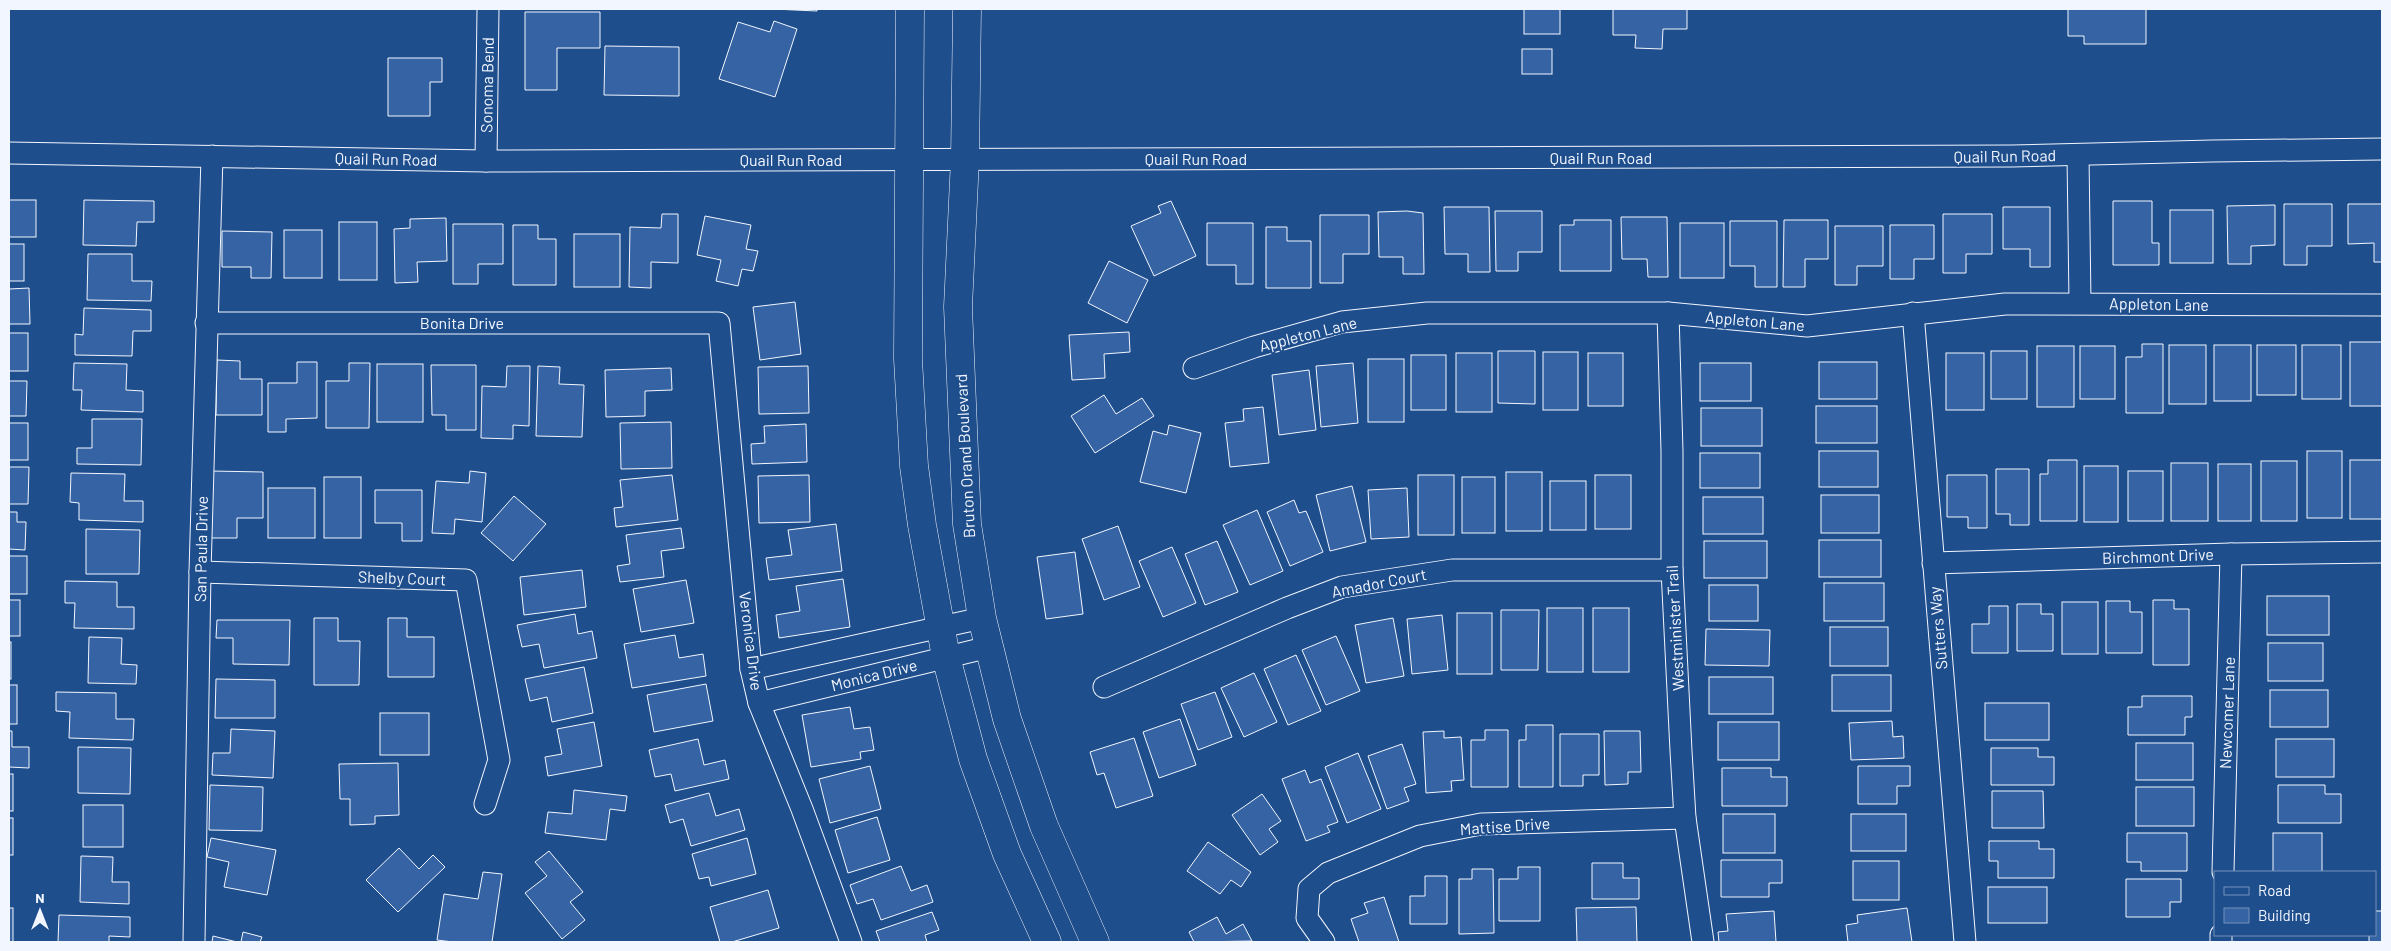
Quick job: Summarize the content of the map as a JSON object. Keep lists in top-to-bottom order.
{
  "streets": {
    "main road": ["Bruton Orand Boulevard"],
    "street": [
      "Sonoma Bend",
      "Quail Run Road",
      "Appleton Lane",
      "Bonita Drive",
      "San Paula Drive",
      "Birchmont Drive",
      "Shelby Court",
      "Amador Court",
      "Westminister Trail",
      "Sutters Way",
      "Veronica Drive",
      "Monica Drive",
      "Newcomer Lane",
      "Mattise Drive"
    ]
  },
  "crossings": [
    ["Sonoma Bend", "Quail Run Road"],
    ["Quail Run Road", "Bruton Orand Boulevard"],
    ["Quail Run Road", "San Paula Drive"],
    ["Appleton Lane", "Westminister Trail"],
    ["Appleton Lane", "Sutters Way"],
    ["Bonita Drive", "San Paula Drive"],
    ["Bonita Drive", "Veronica Drive"],
    ["Bruton Orand Boulevard", "Monica Drive"],
    ["San Paula Drive", "Shelby Court"],
    ["Birchmont Drive", "Sutters Way"],
    ["Birchmont Drive", "Newcomer Lane"],
    ["Amador Court", "Westminister Trail"],
    ["Westminister Trail", "Mattise Drive"],
    ["Veronica Drive", "Monica Drive"]
  ],
  "legend": ["Road", "Building"],
  "north": "top"
}
